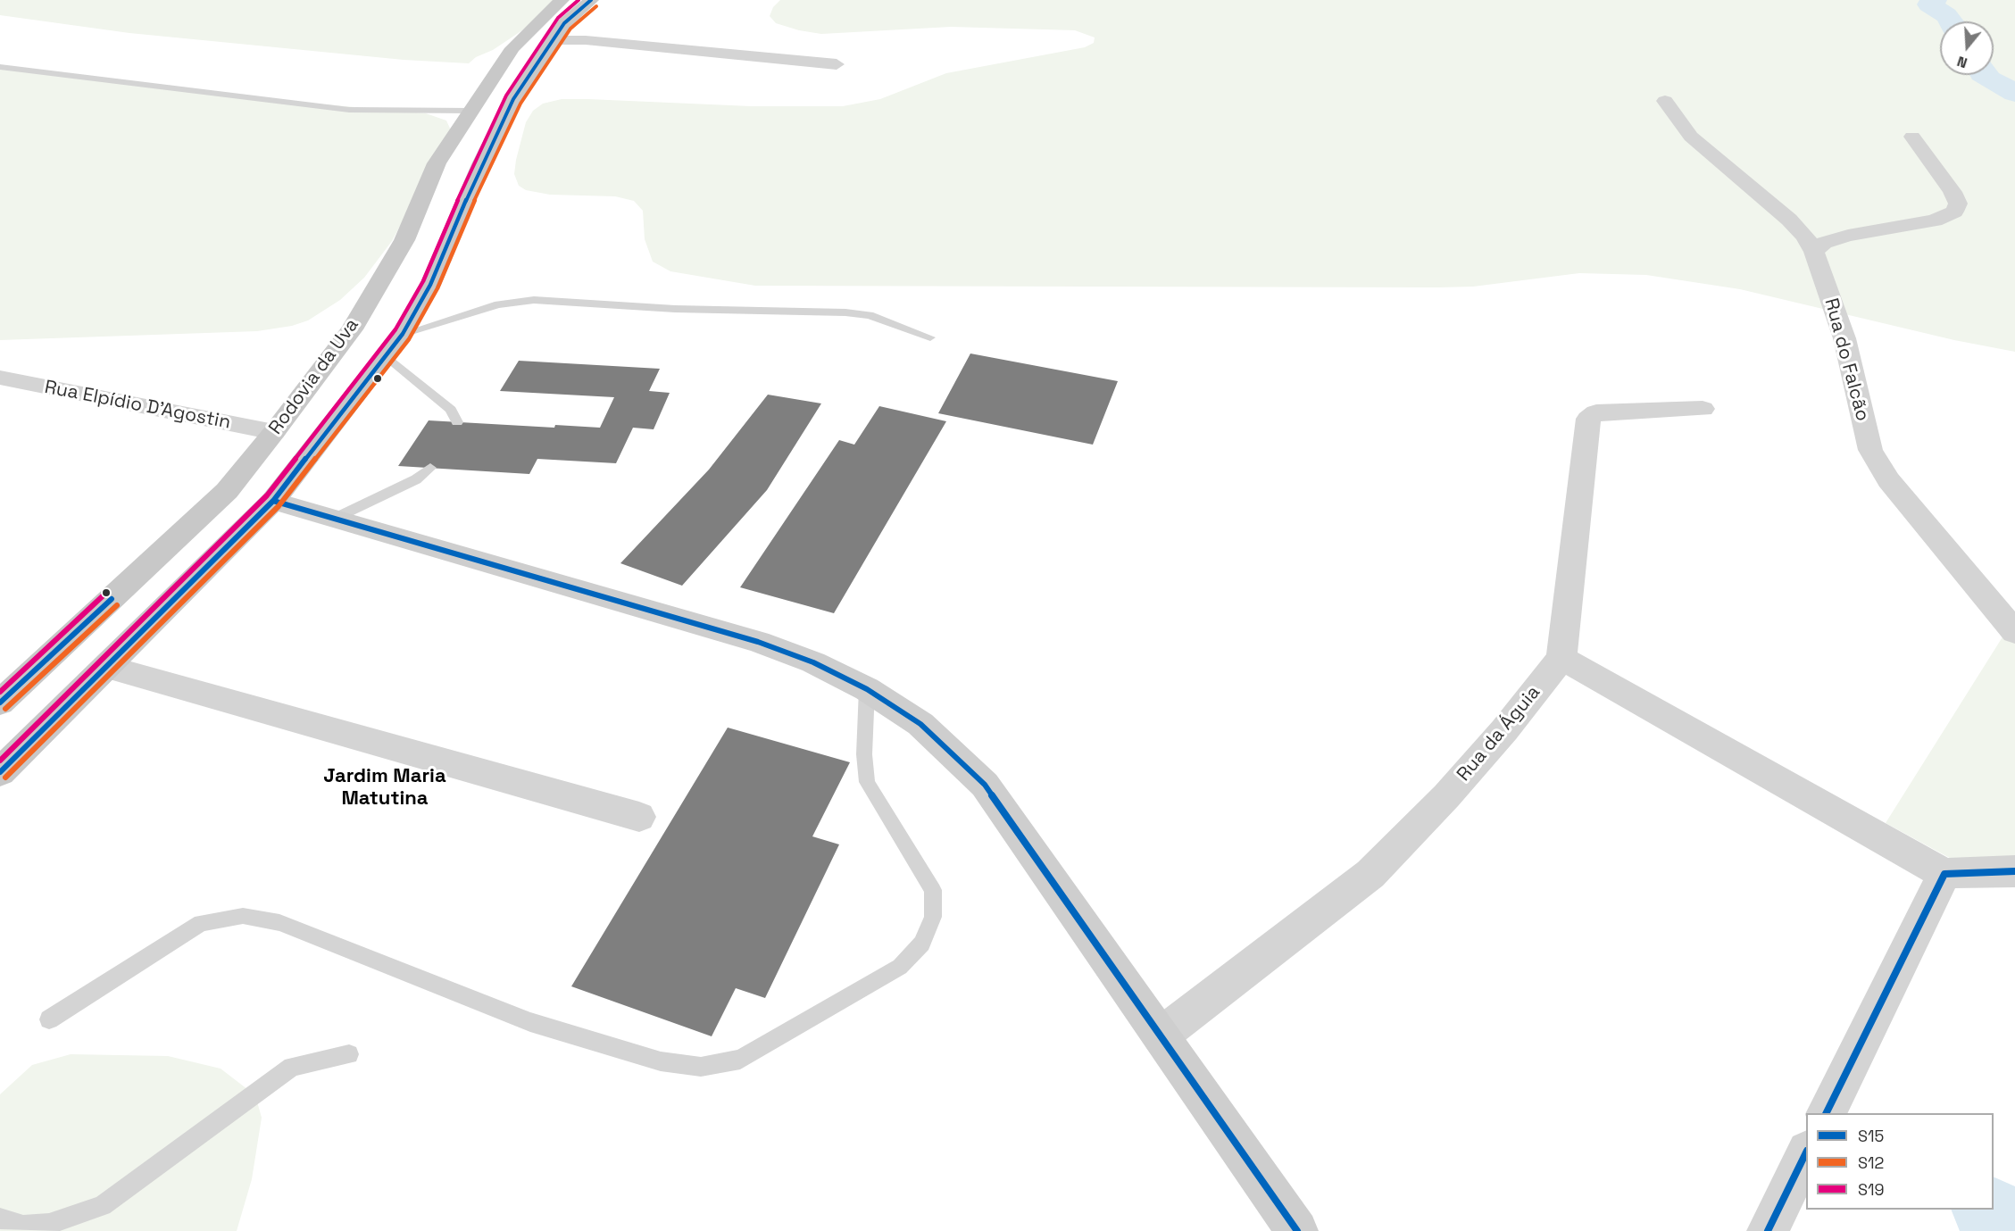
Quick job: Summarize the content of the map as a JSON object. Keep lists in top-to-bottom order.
{
  "streets": {
    "main road": ["Rodovia da Uva"],
    "street": ["Rua do Falcão", "Rua Elpídio D'Agostin", "Rua da Águia"]
  },
  "crossings": [
    ["Rodovia da Uva", "Rua Elpídio D'Agostin"]
  ],
  "districts": ["Jardim Maria Matutina"],
  "lines": ["transit line S15", "transit line S19", "transit line S12"],
  "legend": ["S15", "S12", "S19"],
  "north": "bottom"
}
